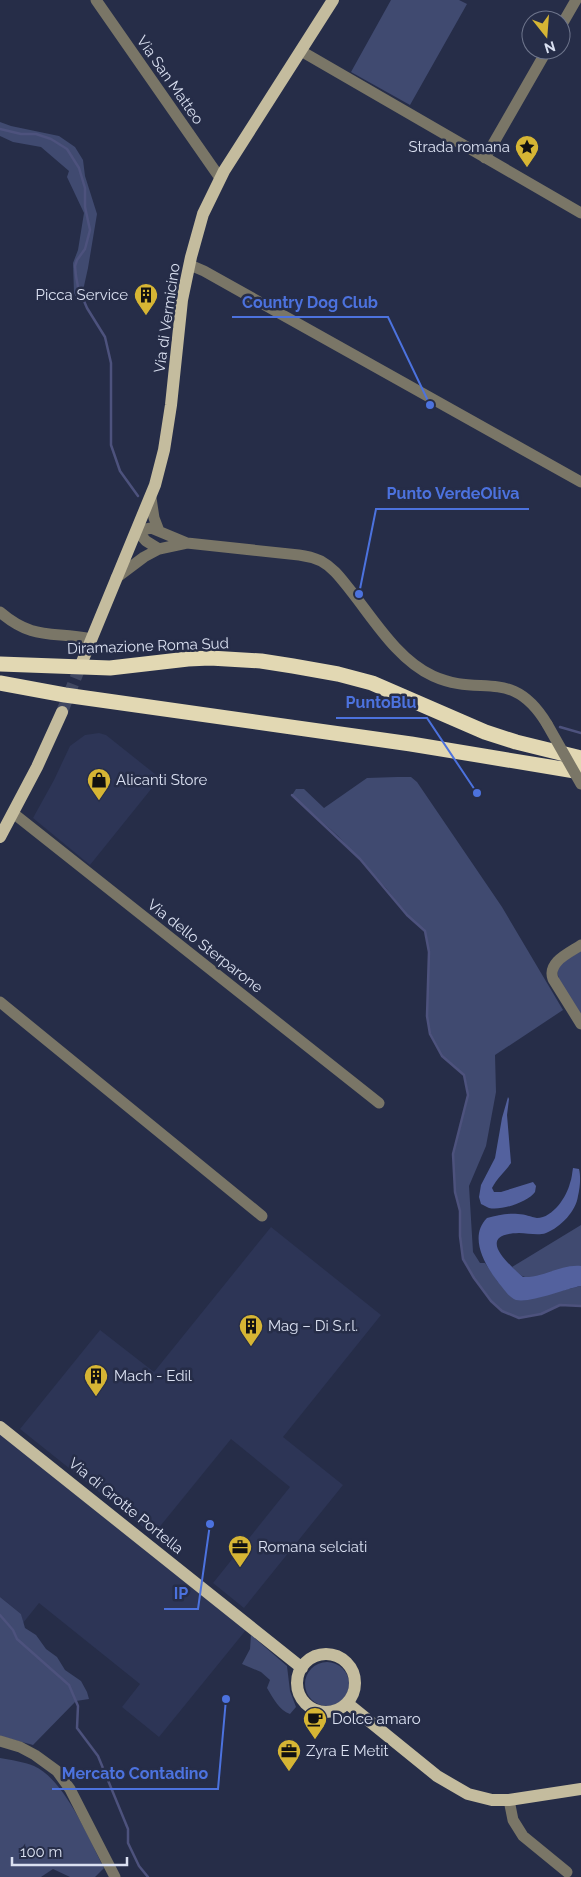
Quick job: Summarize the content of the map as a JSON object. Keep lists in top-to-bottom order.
{
  "streets": {
    "highway": ["Diramazione Roma Sud"],
    "main road": ["Via di Vermicino", "Via di Grotte Portella"],
    "street": ["Via San Matteo", "Via dello Sterparone"]
  },
  "crossings": [
    ["Via San Matteo", "Via di Vermicino"]
  ],
  "places": {
    "place": ["Strada romana"],
    "building": ["Picca Service", "Mag – Di S.r.l.", "Mach - Edil"],
    "other": [
      "Country Dog Club",
      "Punto VerdeOliva",
      "PuntoBlu",
      "IP",
      "Mercato Contadino"
    ],
    "shop": ["Alicanti Store"],
    "office": ["Romana selciati", "Zyra E Metit"],
    "cafe": ["Dolce amaro"]
  },
  "scale_bar": "100 m",
  "north": "bottom"
}
